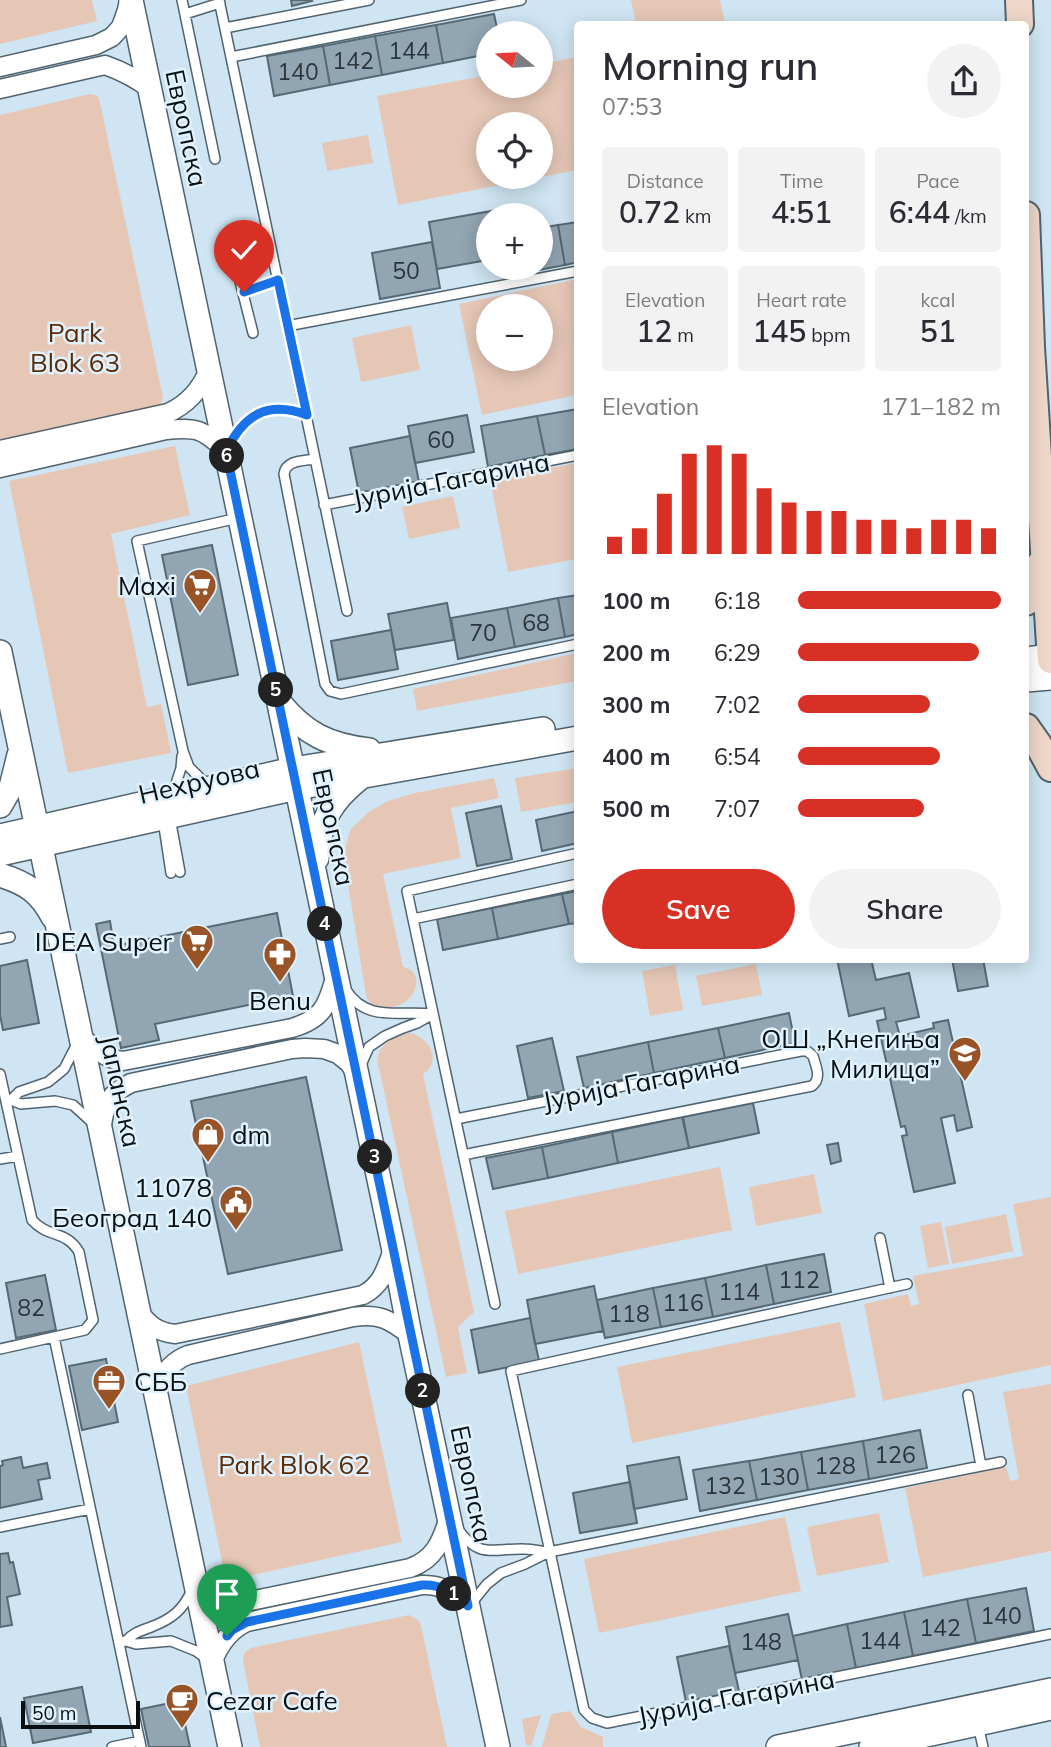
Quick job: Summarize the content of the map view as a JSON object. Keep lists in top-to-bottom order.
{
  "streets": {
    "street": ["Европска", "Нехруова", "Јапанска"],
    "lane": ["Јурија Гагарина"]
  },
  "crossings": [
    ["Европска", "Нехруова"],
    ["Нехруова", "Јапанска"]
  ],
  "parks": ["Park Blok 63", "Park Blok 62"],
  "places": {
    "supermarket": ["Maxi", "IDEA Super"],
    "pharmacy": ["Benu"],
    "school or university": ["ОШ „Кнегиња Милица”"],
    "shop": ["dm"],
    "public building": ["11078 Београд 140"],
    "office": ["СББ"],
    "cafe": ["Cezar Cafe"]
  },
  "house_numbers": [
    "144",
    "142",
    "140",
    "50",
    "60",
    "68",
    "70",
    "112",
    "114",
    "116",
    "82",
    "118",
    "126",
    "128",
    "130",
    "132",
    "140",
    "142",
    "144",
    "148"
  ],
  "scale_bar": "50 m",
  "north": "left",
  "page": {
    "map_buttons": ["+", "−"],
    "heading": ["Morning run", "07:53"],
    "stats": [
      ["Distance", "0.72 km"],
      ["Time", "4:51"],
      ["Pace", "6:44 /km"],
      ["Elevation", "12 m"],
      ["Heart rate", "145 bpm"],
      ["kcal", "51"]
    ],
    "chart": ["Elevation", "171–182 m"],
    "pins": [
      "6",
      "5",
      "4",
      "3",
      "2",
      "1"
    ],
    "list": [
      {
        "name": "100 m",
        "note": "6:18"
      },
      {
        "name": "200 m",
        "note": "6:29"
      },
      {
        "name": "300 m",
        "note": "7:02"
      },
      {
        "name": "400 m",
        "note": "6:54"
      },
      {
        "name": "500 m",
        "note": "7:07"
      }
    ],
    "buttons": ["Save", "Share"],
    "scale": "50 m"
  }
}
